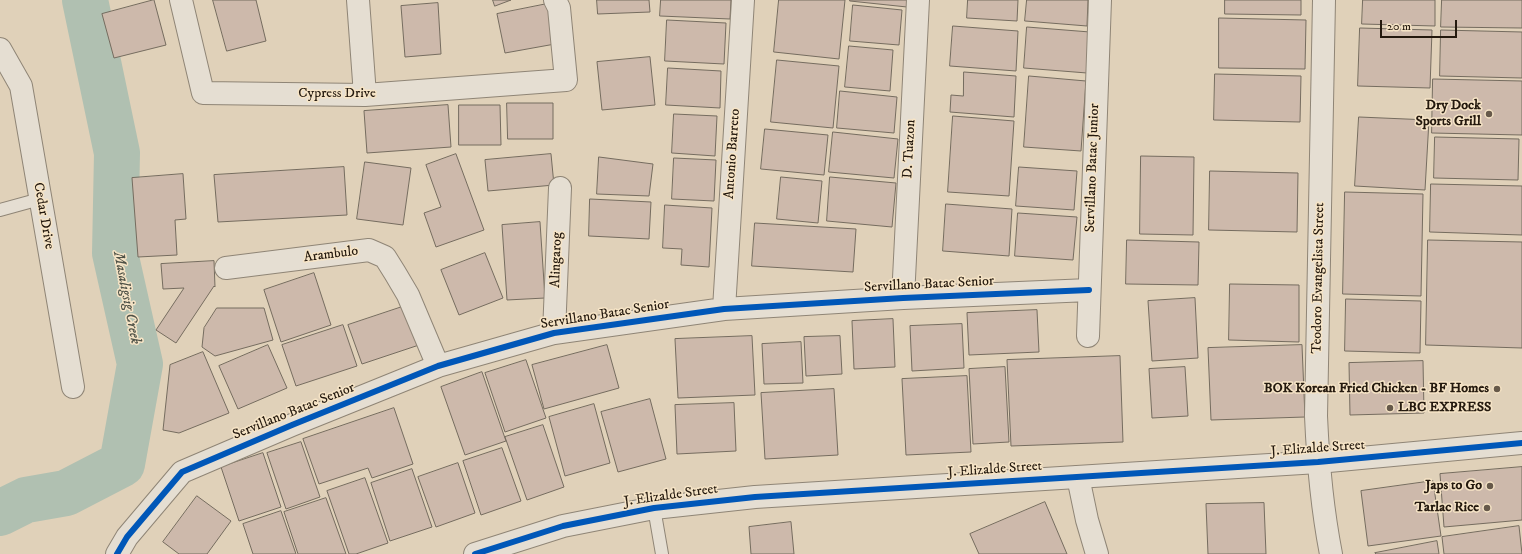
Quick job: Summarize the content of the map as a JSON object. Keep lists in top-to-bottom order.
{
  "streets": {
    "street": [
      "Cypress Drive",
      "D. Tuazon",
      "Antonio Barreto",
      "Servillano Batac Junior",
      "Cedar Drive",
      "Arambulo",
      "Alingarog",
      "Teodoro Evangelista Street",
      "Servillano Batac Senior",
      "J. Elizalde Street"
    ]
  },
  "crossings": [
    ["D. Tuazon", "Servillano Batac Senior"],
    ["Antonio Barreto", "Servillano Batac Senior"],
    ["Servillano Batac Junior", "Servillano Batac Senior"],
    ["Arambulo", "Servillano Batac Senior"],
    ["Alingarog", "Servillano Batac Senior"],
    ["Teodoro Evangelista Street", "J. Elizalde Street"]
  ],
  "water": ["Masaligsig Creek"],
  "places": [
    "Dry Dock Sports Grill",
    "BOK Korean Fried Chicken - BF Homes",
    "LBC EXPRESS",
    "Japs to Go",
    "Tarlac Rice"
  ],
  "scale_bar": "20 m"
}
